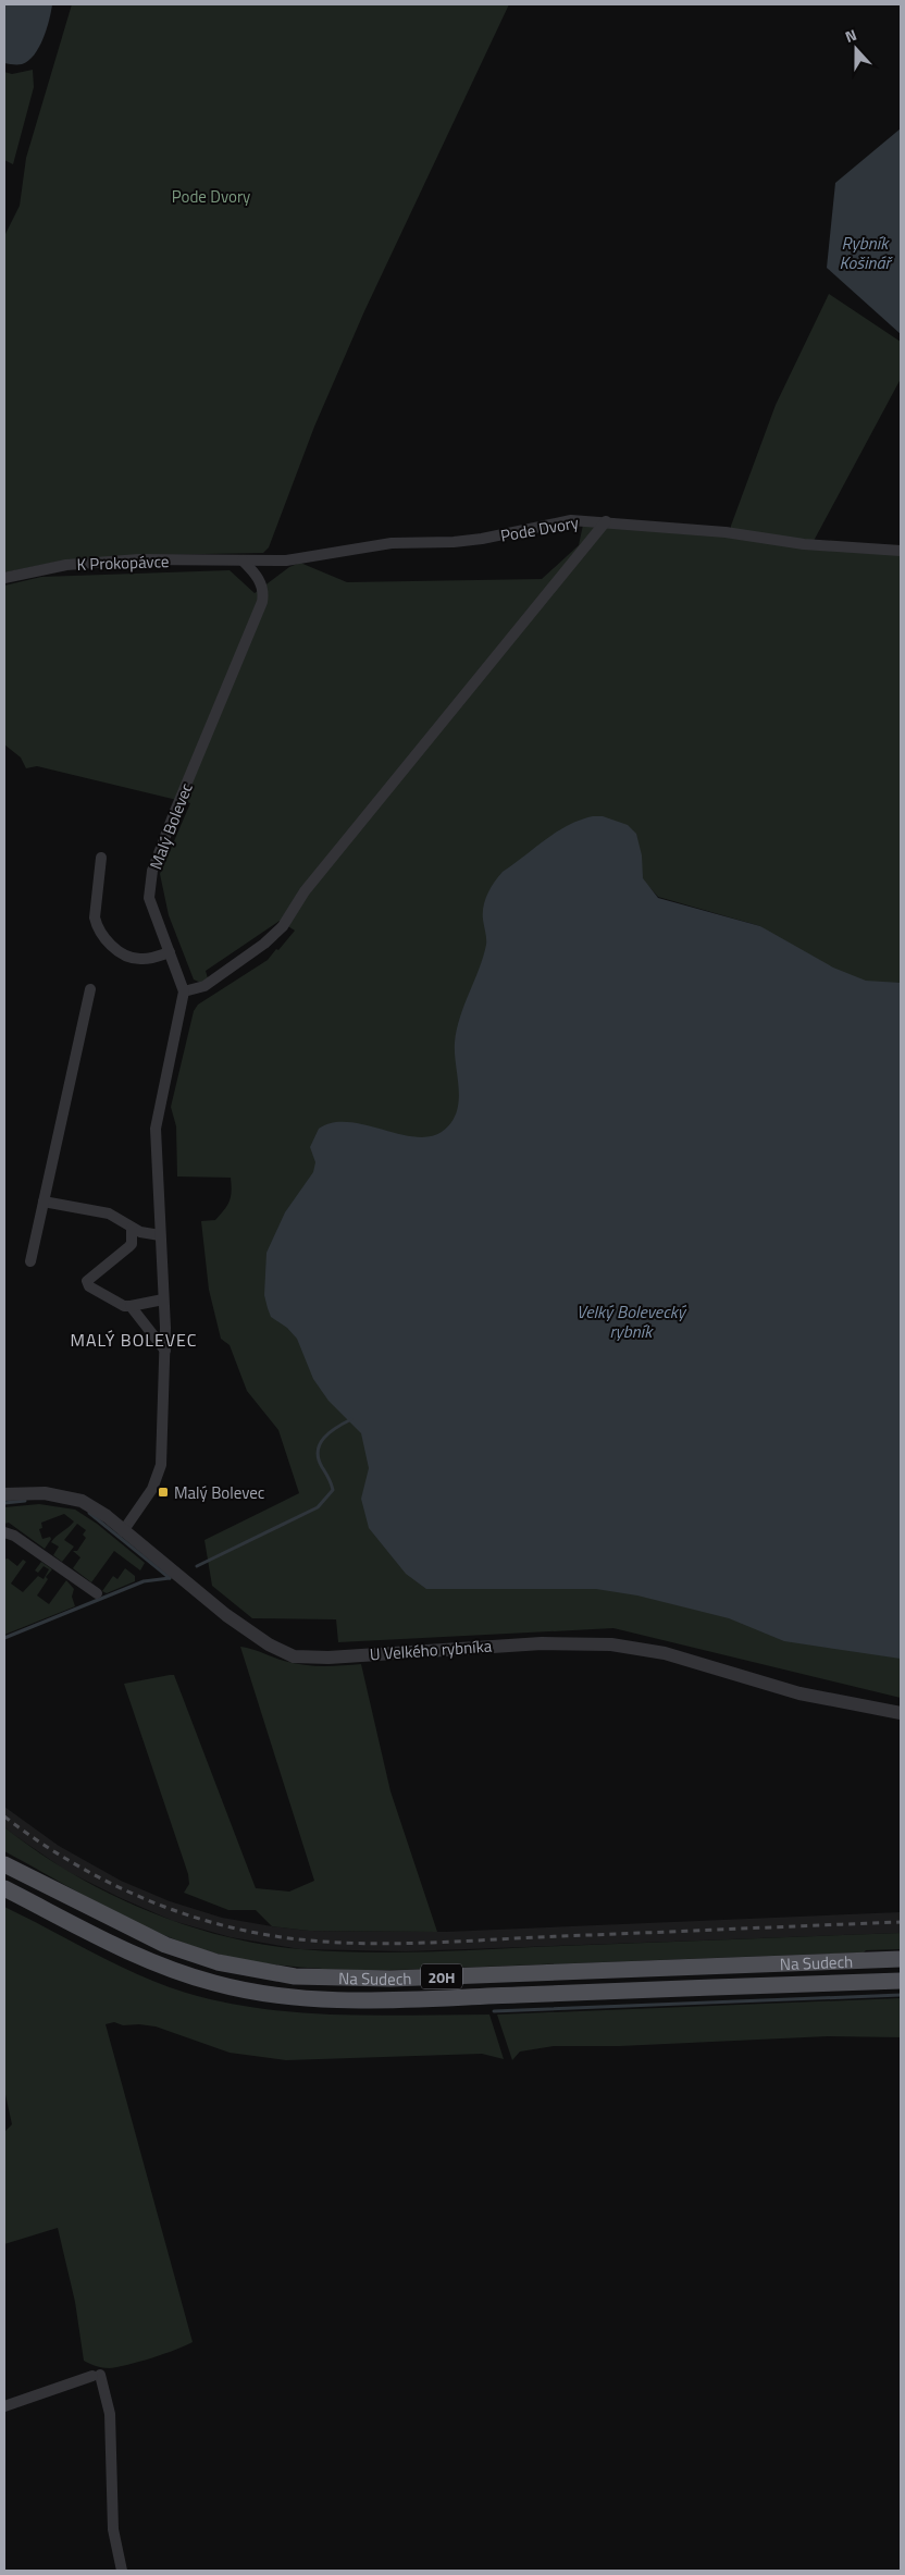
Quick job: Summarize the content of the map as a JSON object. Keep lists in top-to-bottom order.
{
  "streets": {
    "main road": ["Na Sudech", "20H"],
    "street": [
      "Pode Dvory",
      "K Prokopávce",
      "Malý Bolevec",
      "U Velkého rybníka"
    ]
  },
  "crossings": [
    ["Pode Dvory", "K Prokopávce"],
    ["Pode Dvory", "Malý Bolevec"],
    ["K Prokopávce", "Malý Bolevec"]
  ],
  "districts": ["MALÝ BOLEVEC"],
  "water": ["Rybník Košinář", "Velký Bolevecký rybník"],
  "parks": ["Pode Dvory"],
  "places": {
    "transit": ["Malý Bolevec"]
  },
  "north": "top"
}
